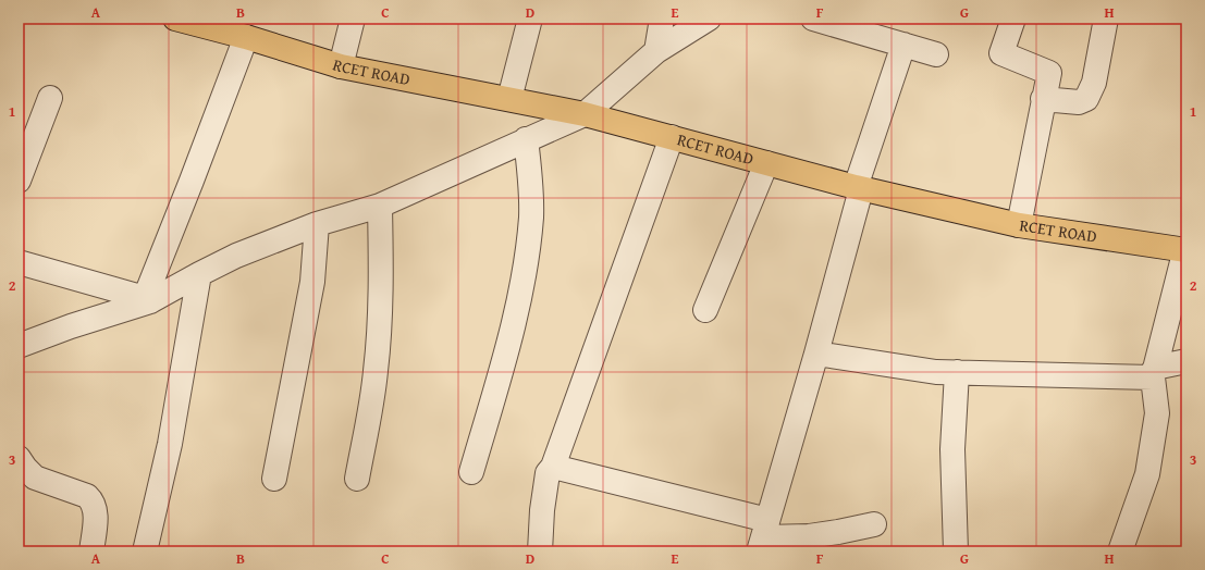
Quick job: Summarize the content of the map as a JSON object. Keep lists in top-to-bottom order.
{
  "streets": {
    "main road": ["RCET ROAD"]
  },
  "grid": {
    "columns": [
      "A",
      "B",
      "C",
      "D",
      "E",
      "F",
      "G",
      "H"
    ],
    "rows": ["1", "2", "3"]
  }
}
